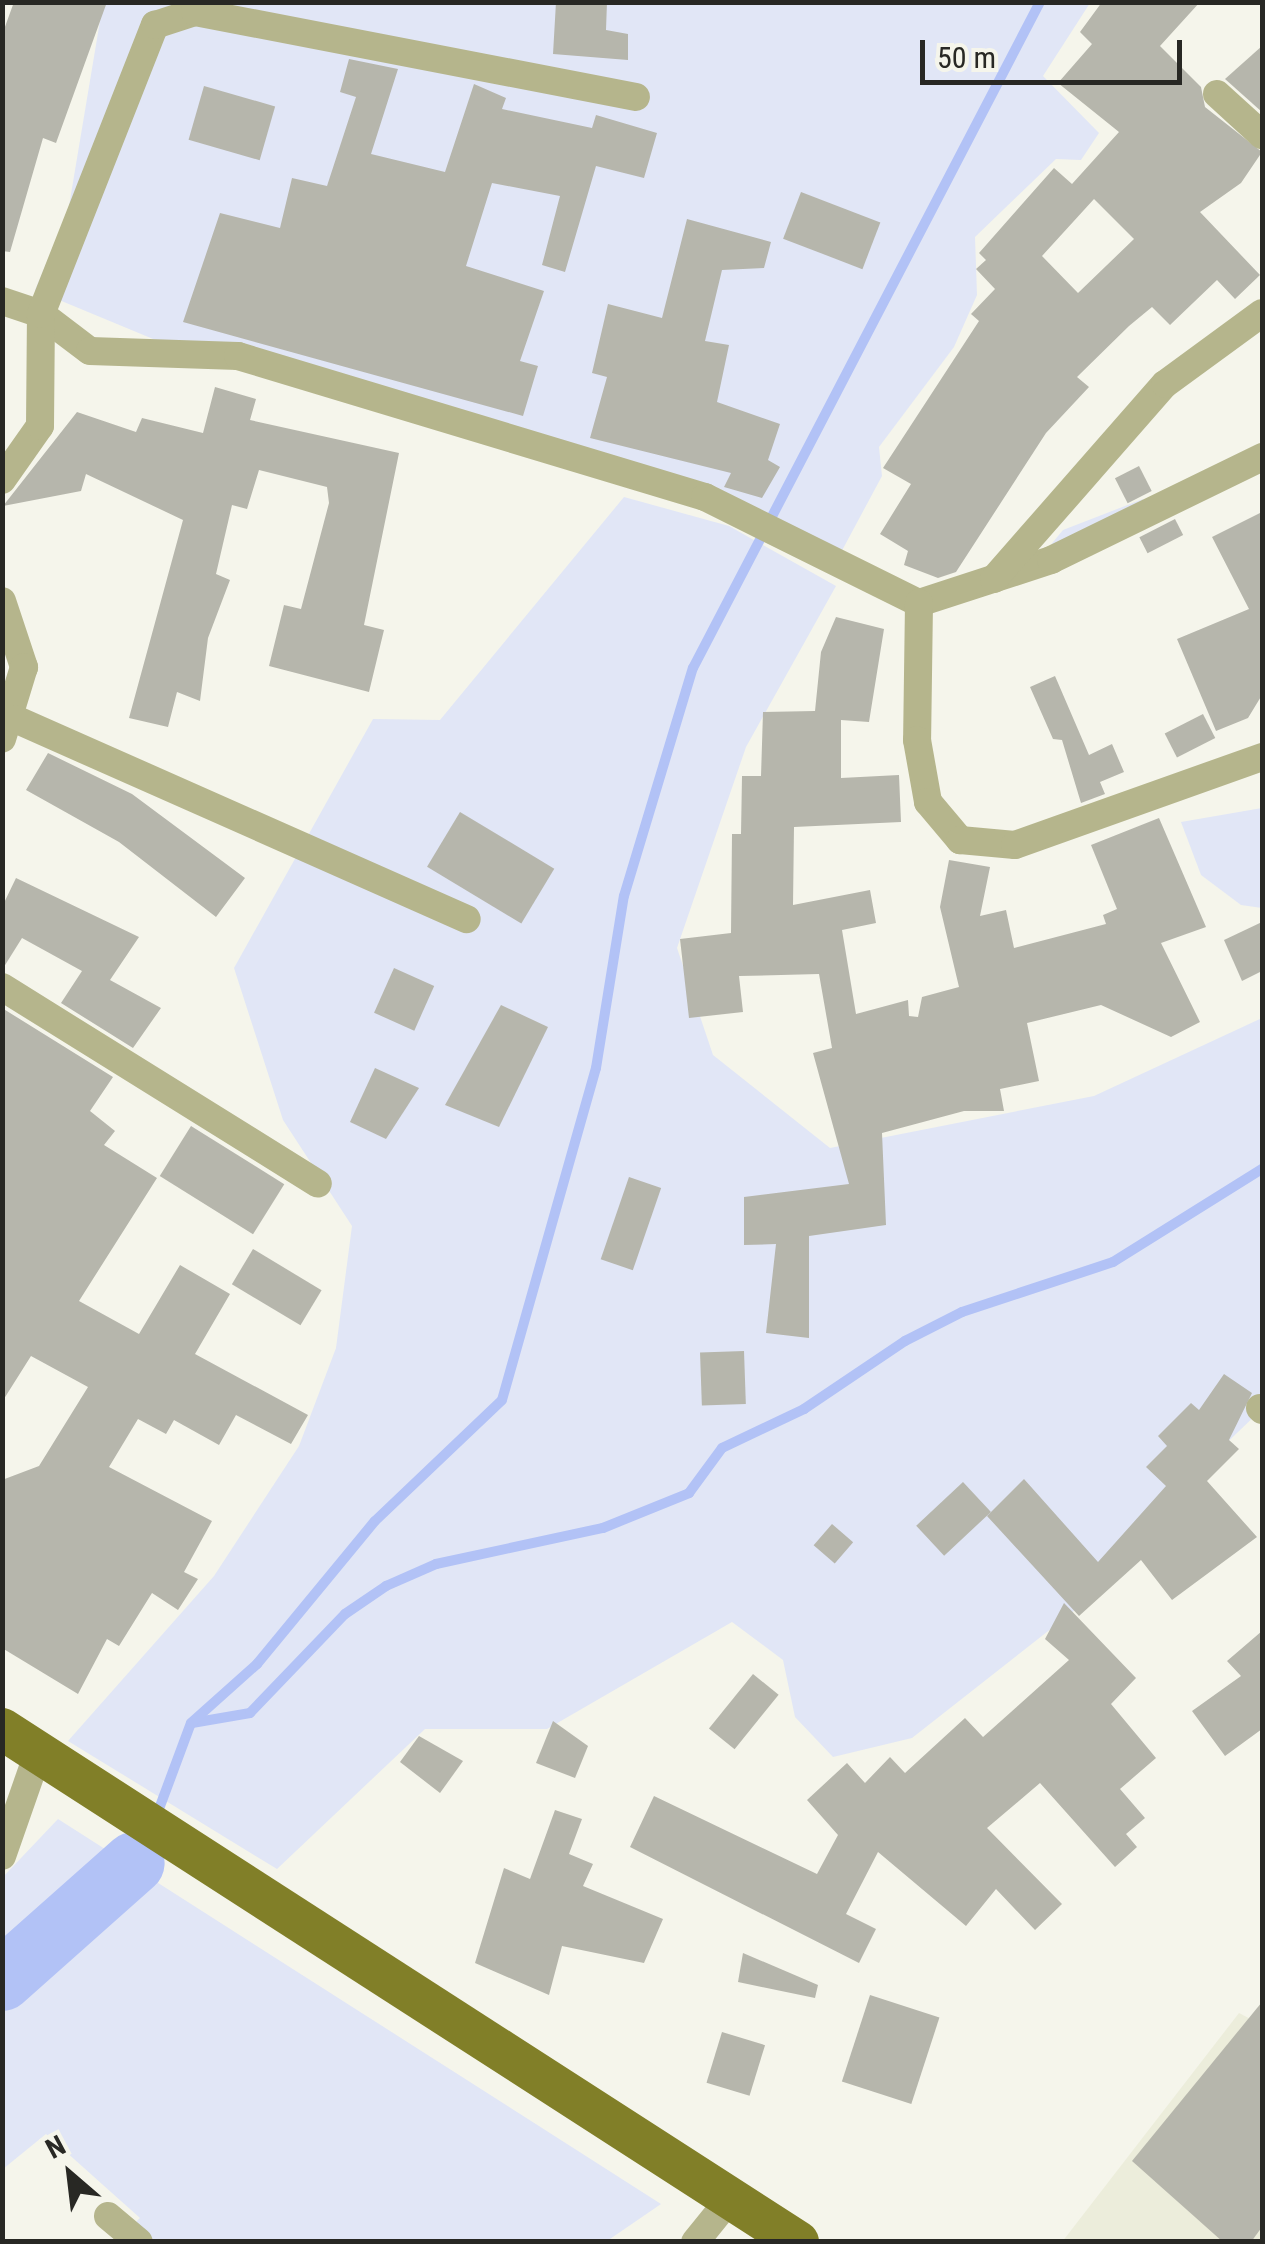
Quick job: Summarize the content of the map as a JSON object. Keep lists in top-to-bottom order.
{
  "scale_bar": "50 m",
  "north": "top left"
}
